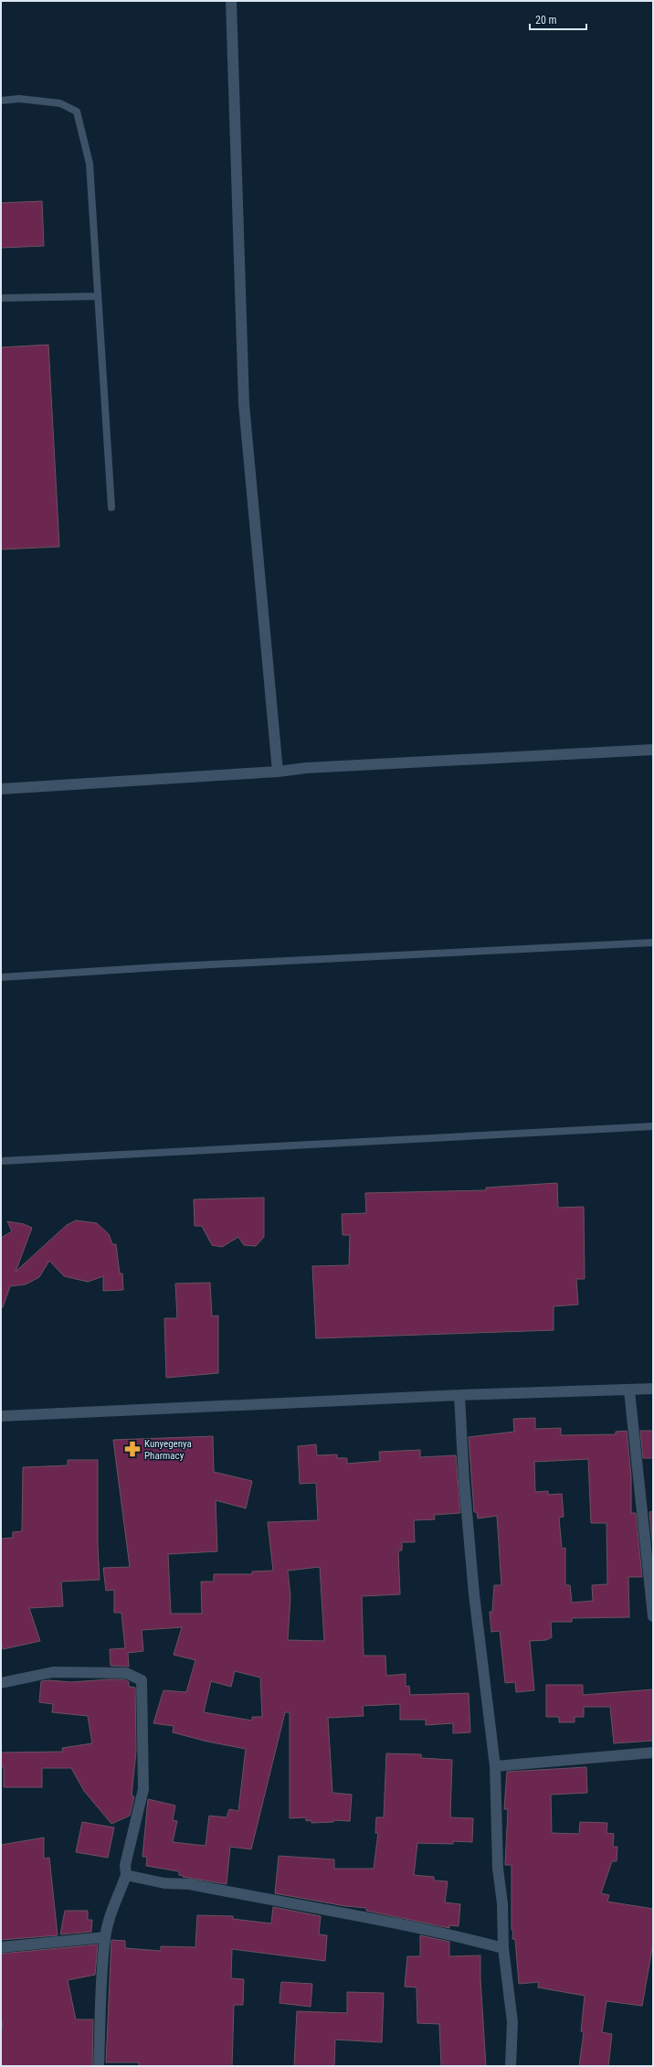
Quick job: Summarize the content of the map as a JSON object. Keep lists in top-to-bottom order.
{
  "places": {
    "pharmacy": ["Kunyegenya Pharmacy"]
  },
  "scale_bar": "20 m"
}
